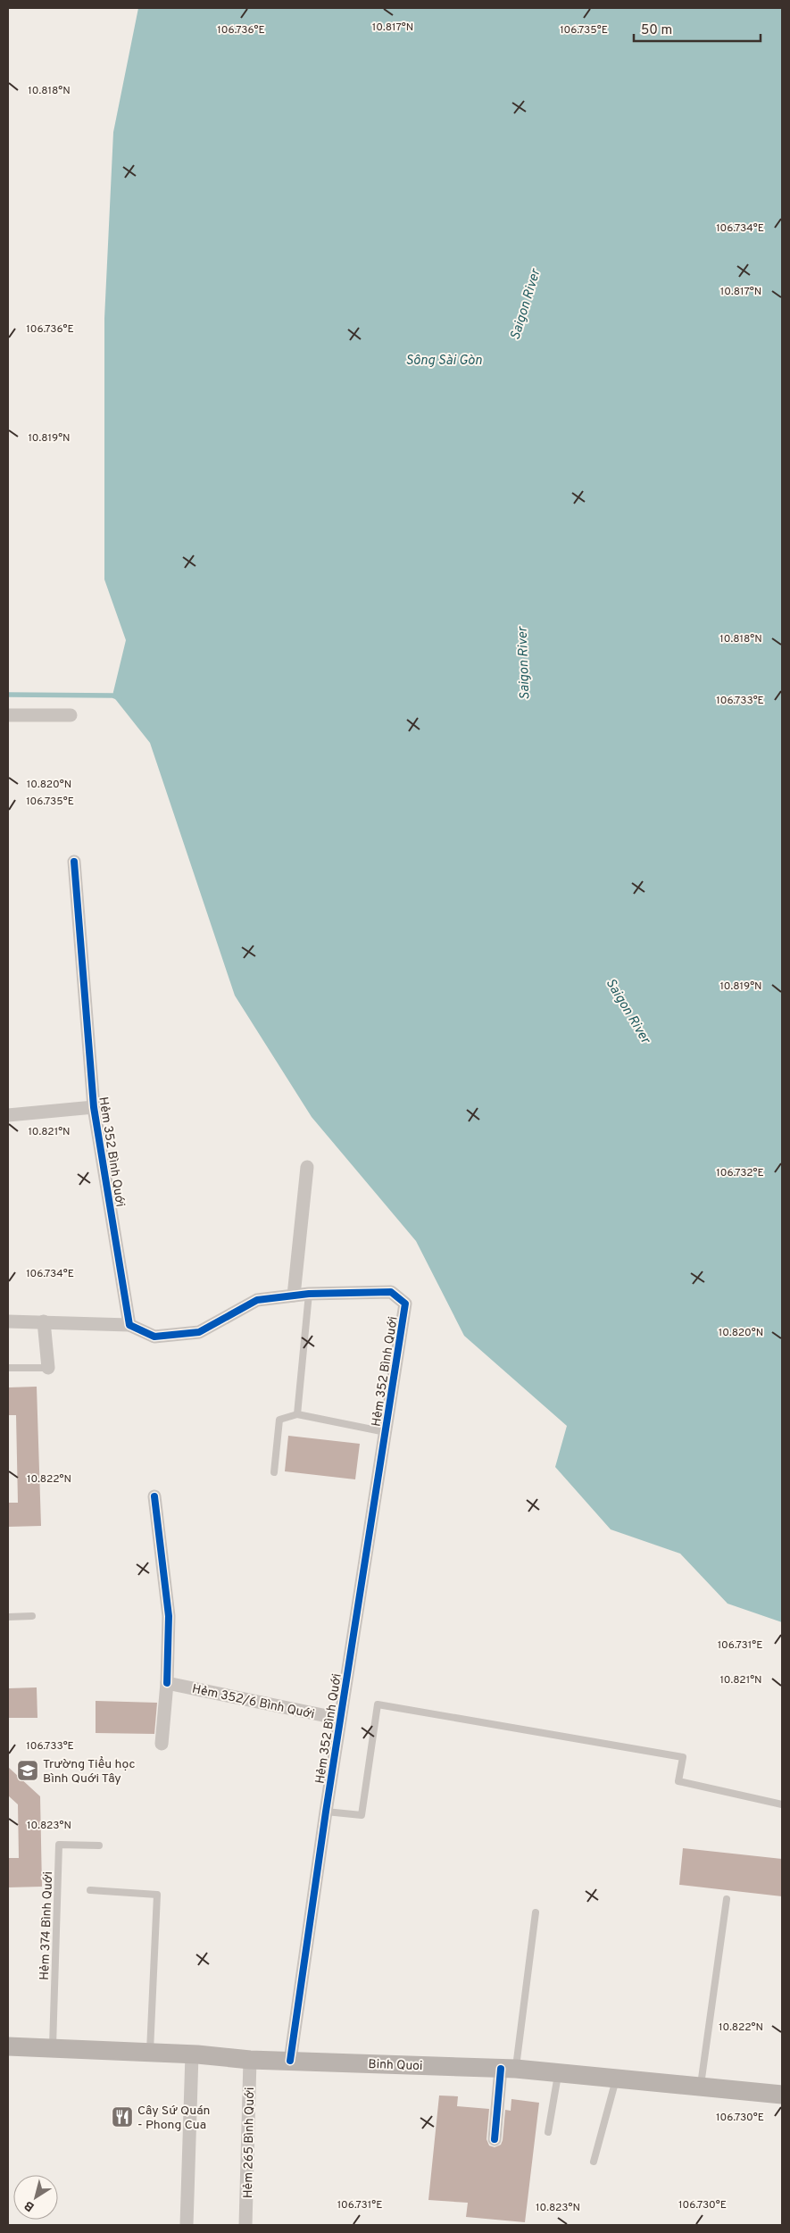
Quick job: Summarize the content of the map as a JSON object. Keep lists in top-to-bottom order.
{
  "streets": {
    "main road": ["Binh Quoi"],
    "street": ["Hẻm 352 Bình Quới", "Hẻm 352/6 Bình Quới", "Hẻm 265 Bình Quới"],
    "lane": ["Hẻm 374 Bình Quới"]
  },
  "crossings": [
    ["Hẻm 352 Bình Quới", "Hẻm 352/6 Bình Quới"],
    ["Hẻm 352 Bình Quới", "Binh Quoi"],
    ["Hẻm 374 Bình Quới", "Binh Quoi"],
    ["Binh Quoi", "Hẻm 265 Bình Quới"]
  ],
  "water": ["Saigon River", "Sông Sài Gòn"],
  "places": {
    "school or university": ["Trường Tiểu học Bình Quới Tây"],
    "restaurant": ["Cây Sứ Quán - Phong Cua"]
  },
  "scale_bar": "50 m",
  "north": "bottom left",
  "coordinates": [
    "10.817°N",
    "106.736°E",
    "106.735°E",
    "10.818°N",
    "106.734°E",
    "10.819°N",
    "106.733°E",
    "10.820°N",
    "10.821°N",
    "106.732°E",
    "10.822°N",
    "106.731°E",
    "10.823°N",
    "106.730°E"
  ]
}
